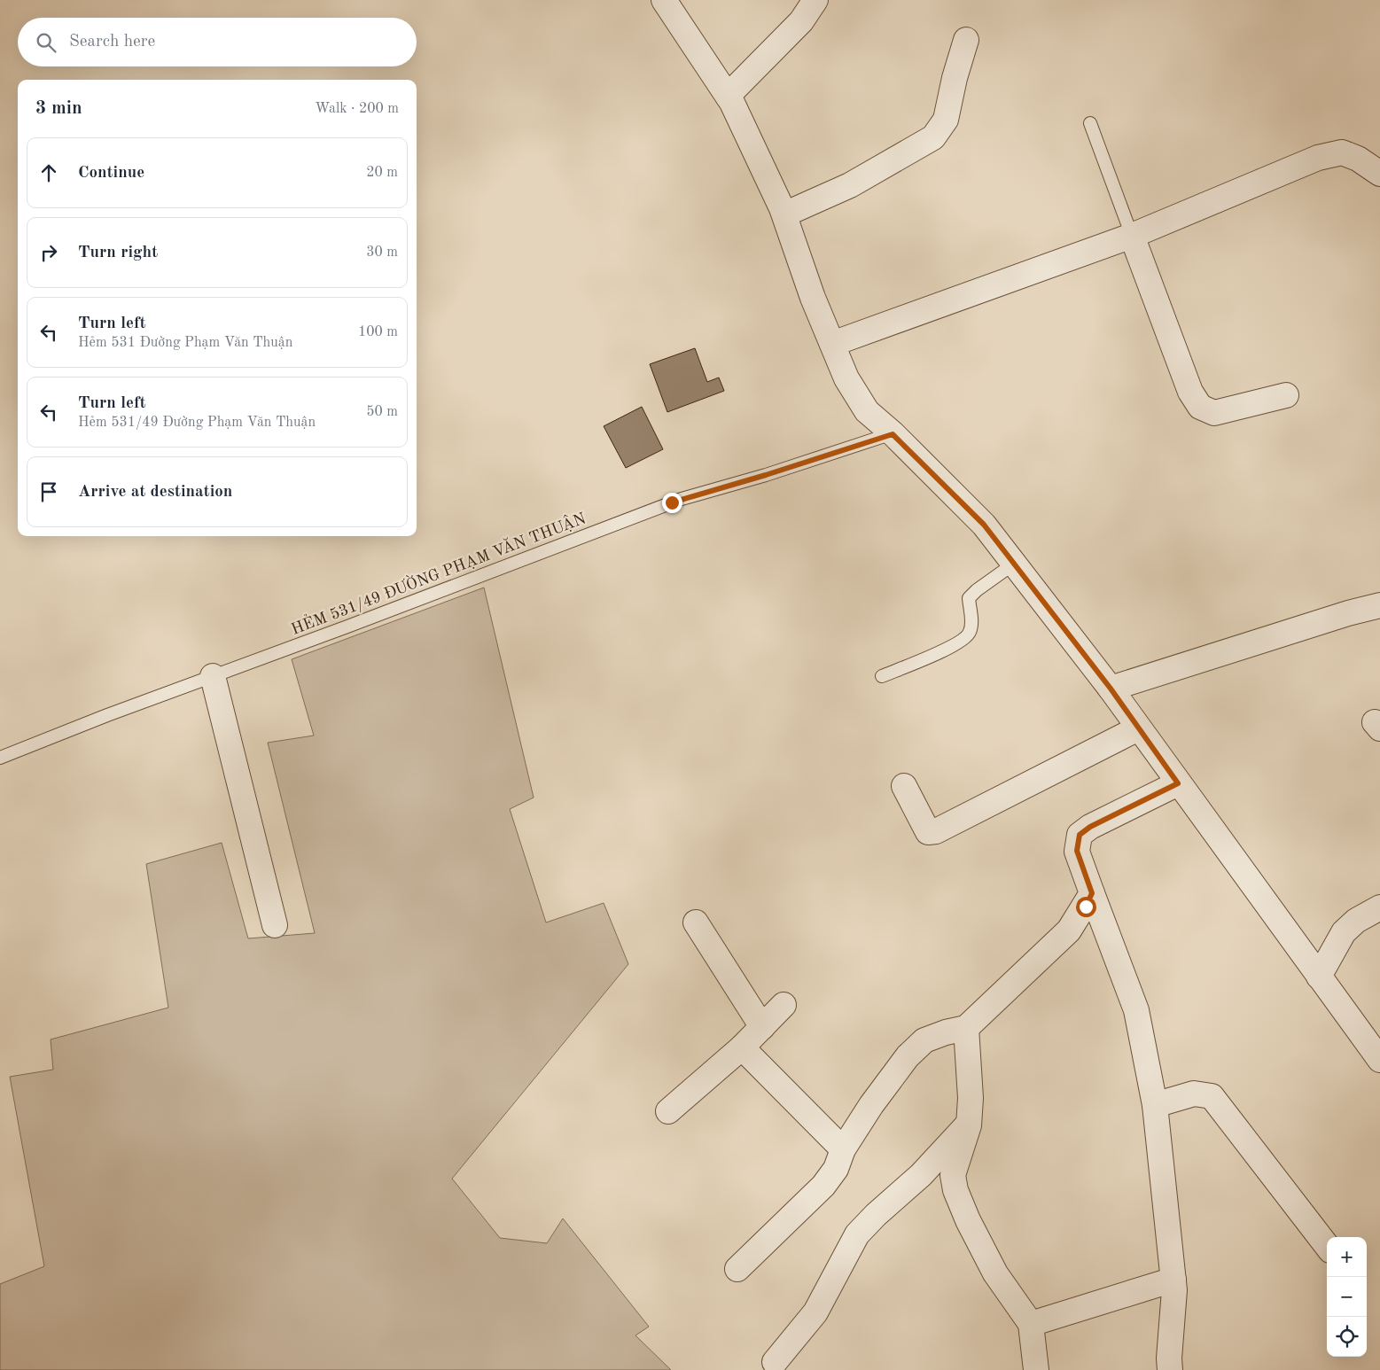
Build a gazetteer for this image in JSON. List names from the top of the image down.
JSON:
{
  "streets": {
    "lane": ["HẺM 531/49 ĐƯỜNG PHẠM VĂN THUẬN"]
  },
  "page": {
    "search": "Search here",
    "heading": ["3 min", "Walk · 200 m"],
    "list": [
      ["Continue", "20 m"],
      ["Turn right", "30 m"],
      ["Turn left", "Hẻm 531 Đường Phạm Văn Thuận", "100 m"],
      ["Turn left", "Hẻm 531/49 Đường Phạm Văn Thuận", "50 m"],
      "Arrive at destination"
    ],
    "map_buttons": ["+", "−"]
  }
}
